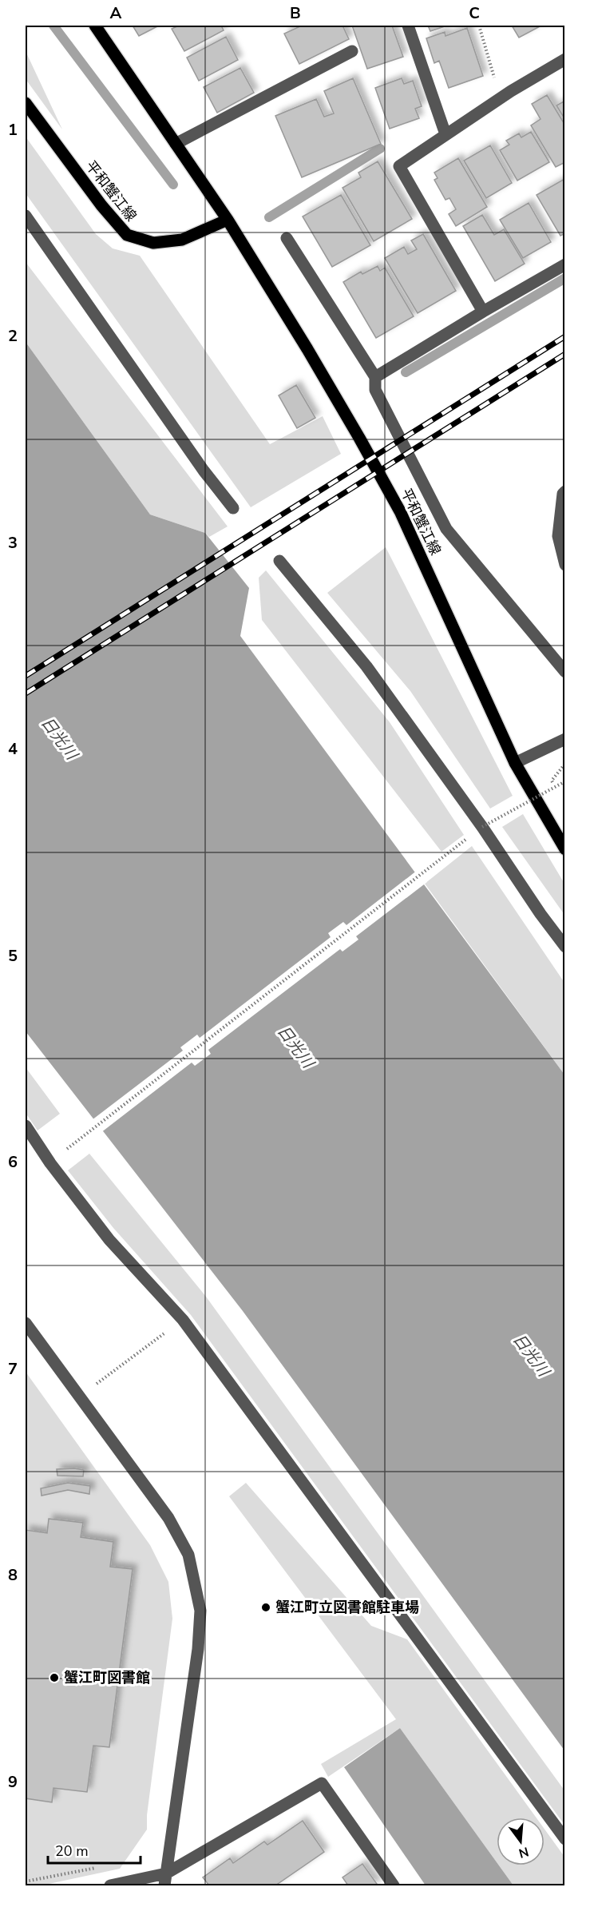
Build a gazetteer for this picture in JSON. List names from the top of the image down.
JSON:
{
  "streets": {
    "main road": ["平和蟹江線"]
  },
  "water": ["日光川"],
  "places": ["蟹江町立図書館駐車場", "蟹江町図書館"],
  "scale_bar": "20 m",
  "north": "bottom",
  "grid": {
    "columns": ["A", "B", "C"],
    "rows": [
      "1",
      "2",
      "3",
      "4",
      "5",
      "6",
      "7",
      "8",
      "9"
    ]
  }
}
